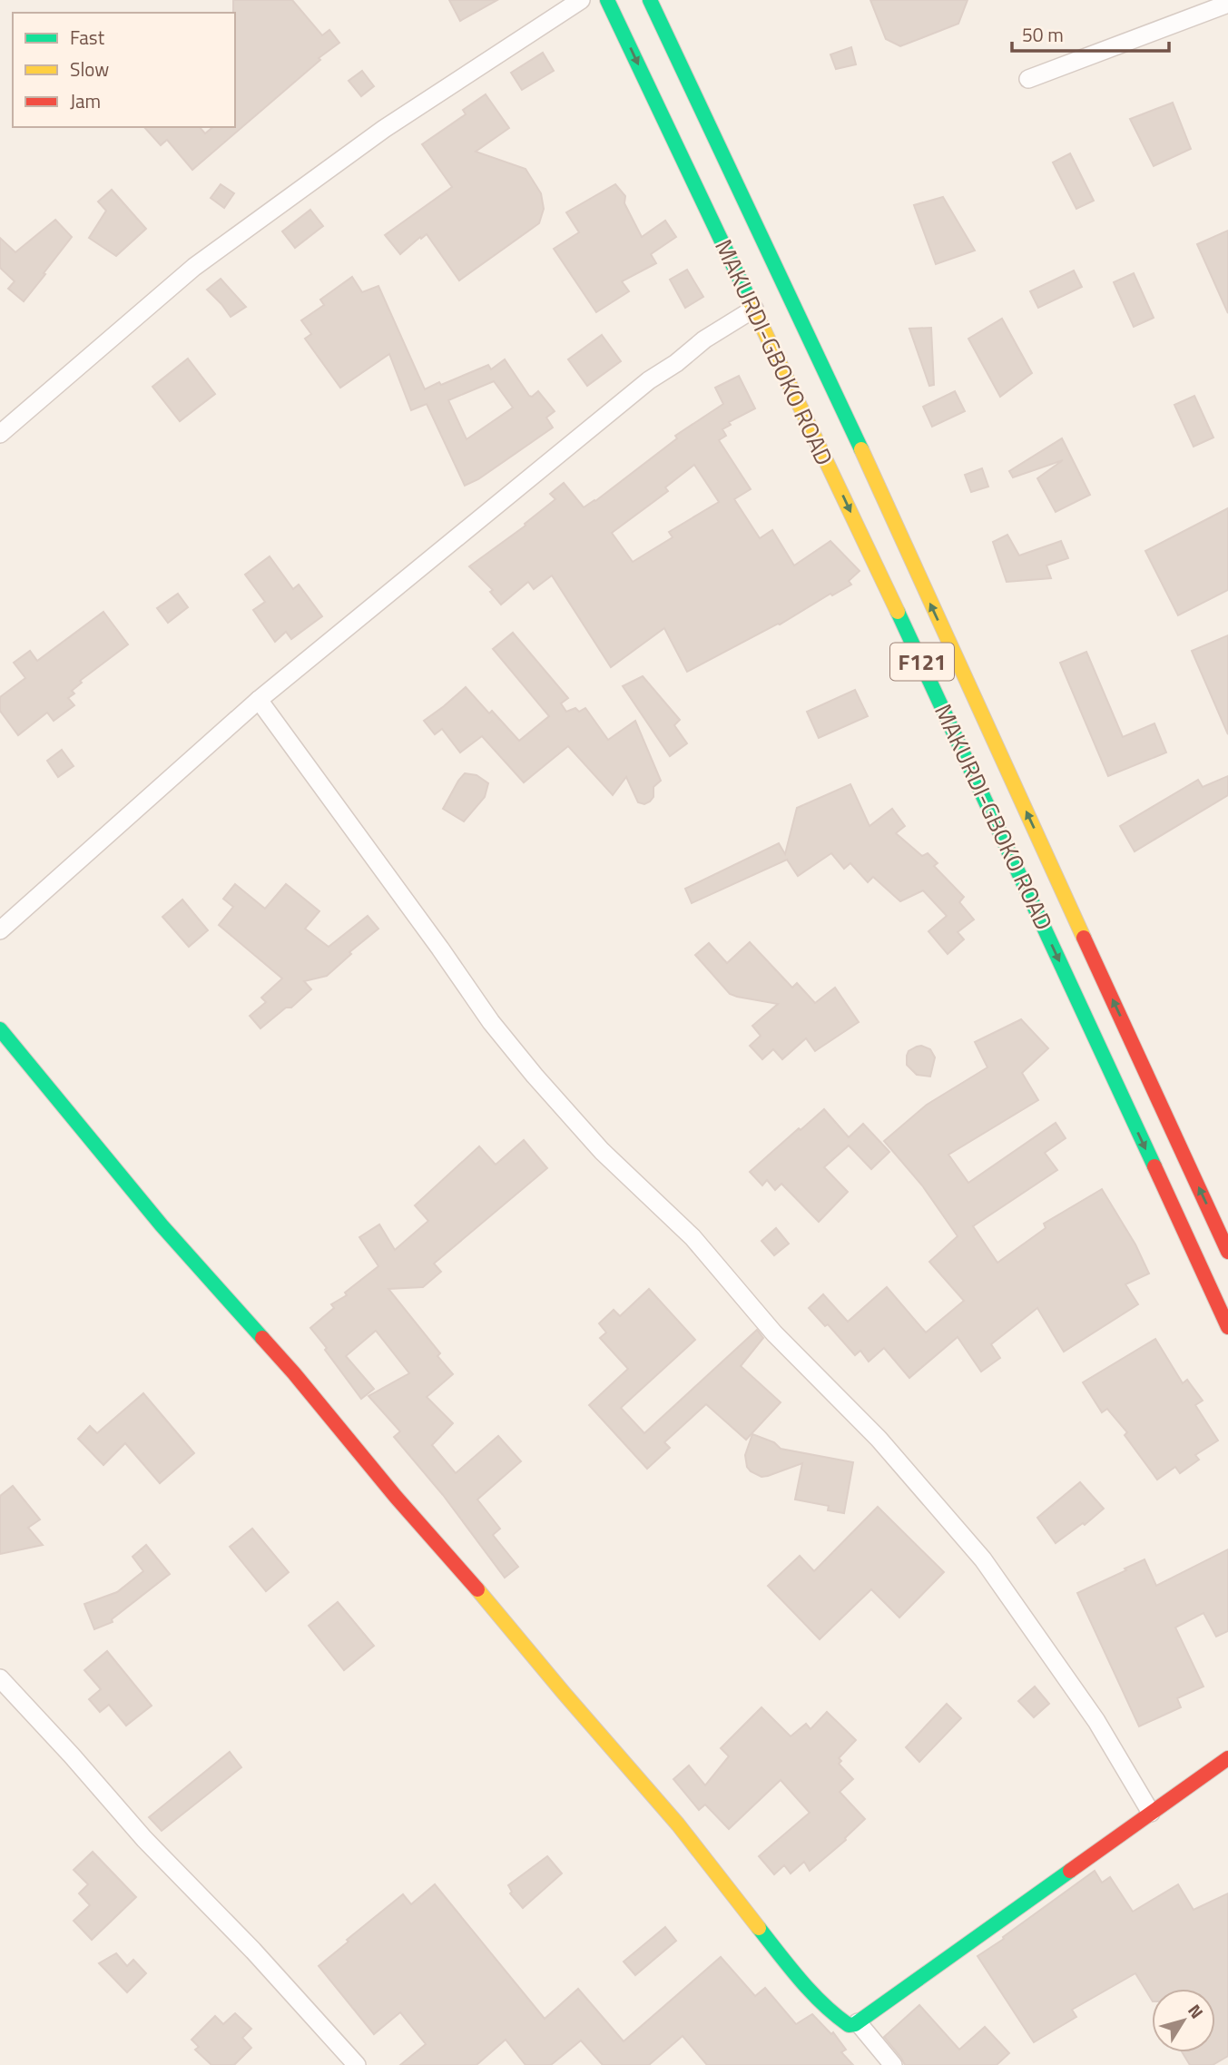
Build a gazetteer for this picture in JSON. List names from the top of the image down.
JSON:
{
  "streets": {
    "main road": ["MAKURDI-GBOKO ROAD", "F121"]
  },
  "legend": ["Fast", "Slow", "Jam"],
  "scale_bar": "50 m",
  "north": "top right"
}
